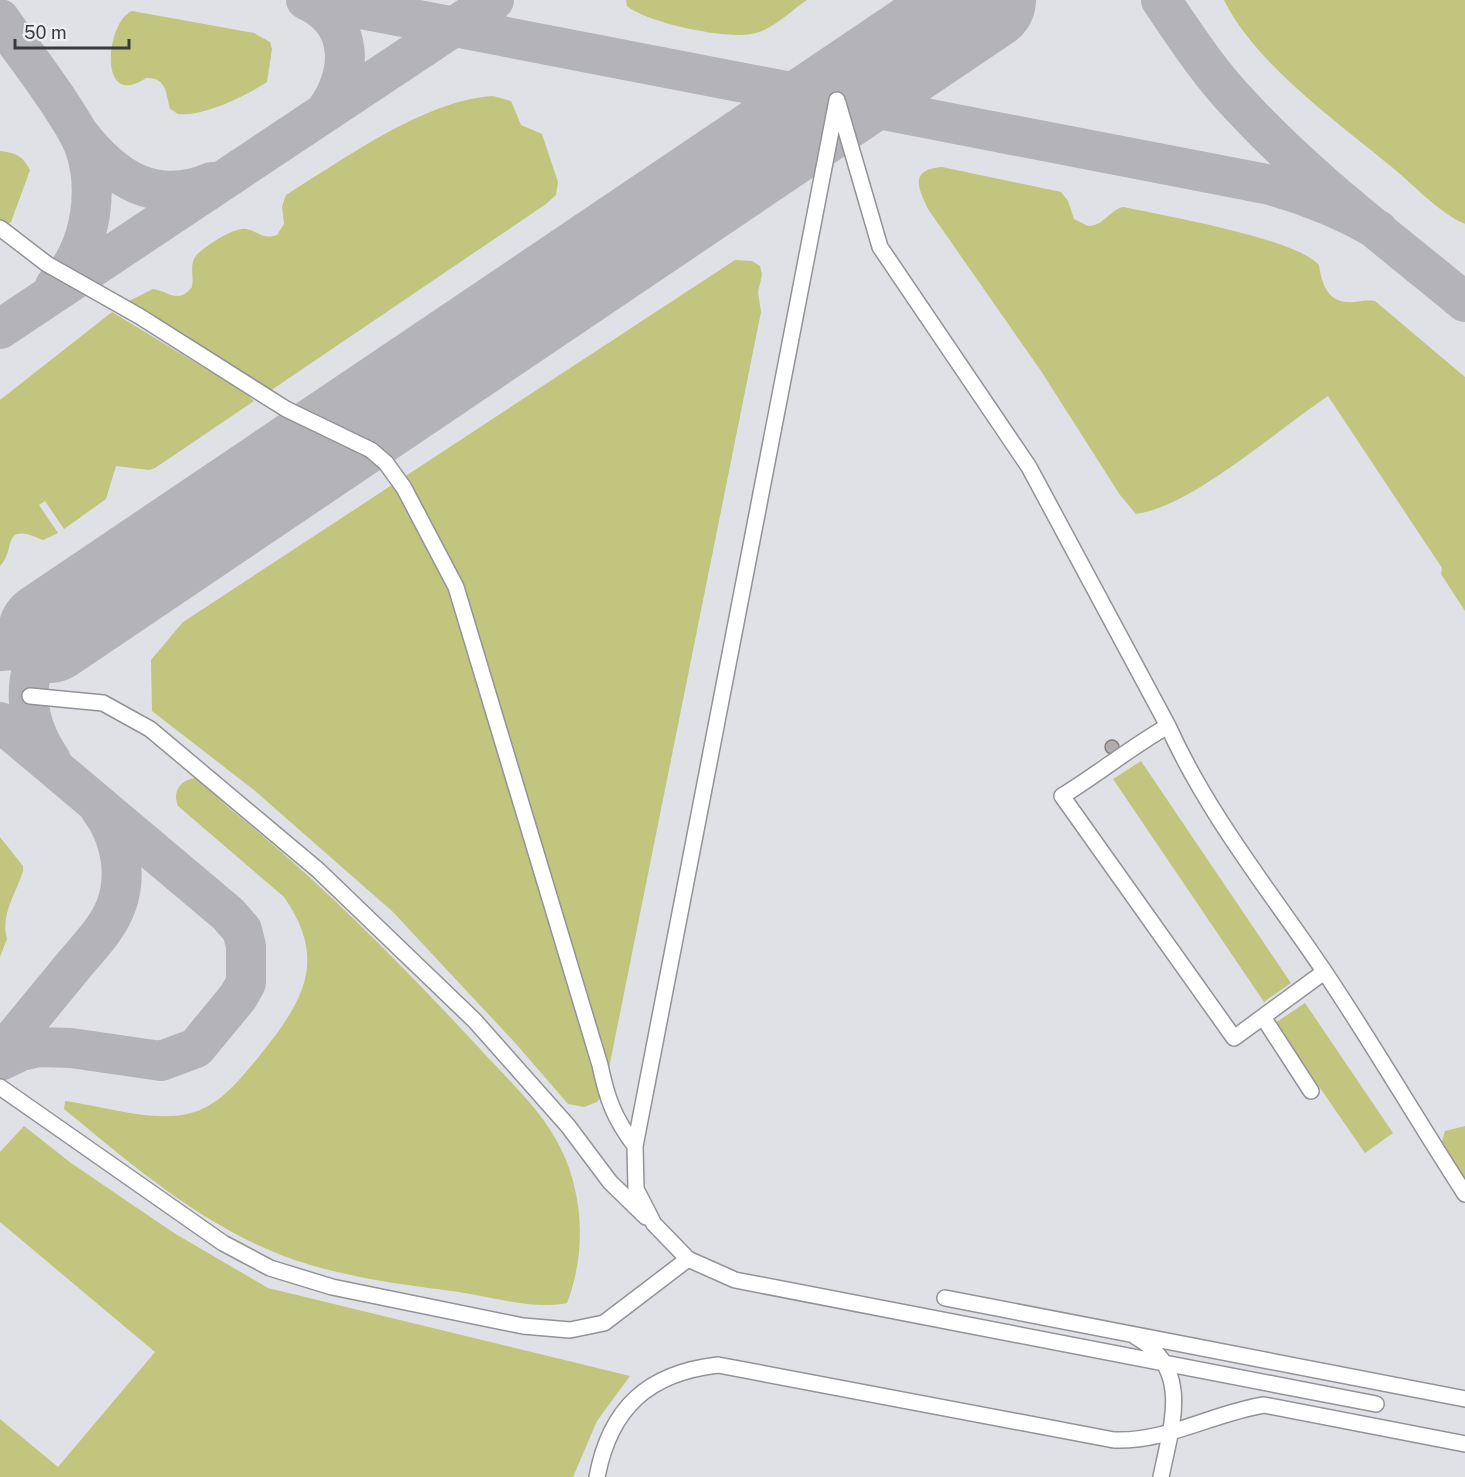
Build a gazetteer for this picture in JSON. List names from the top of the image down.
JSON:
{
  "scale_bar": "50 m"
}
